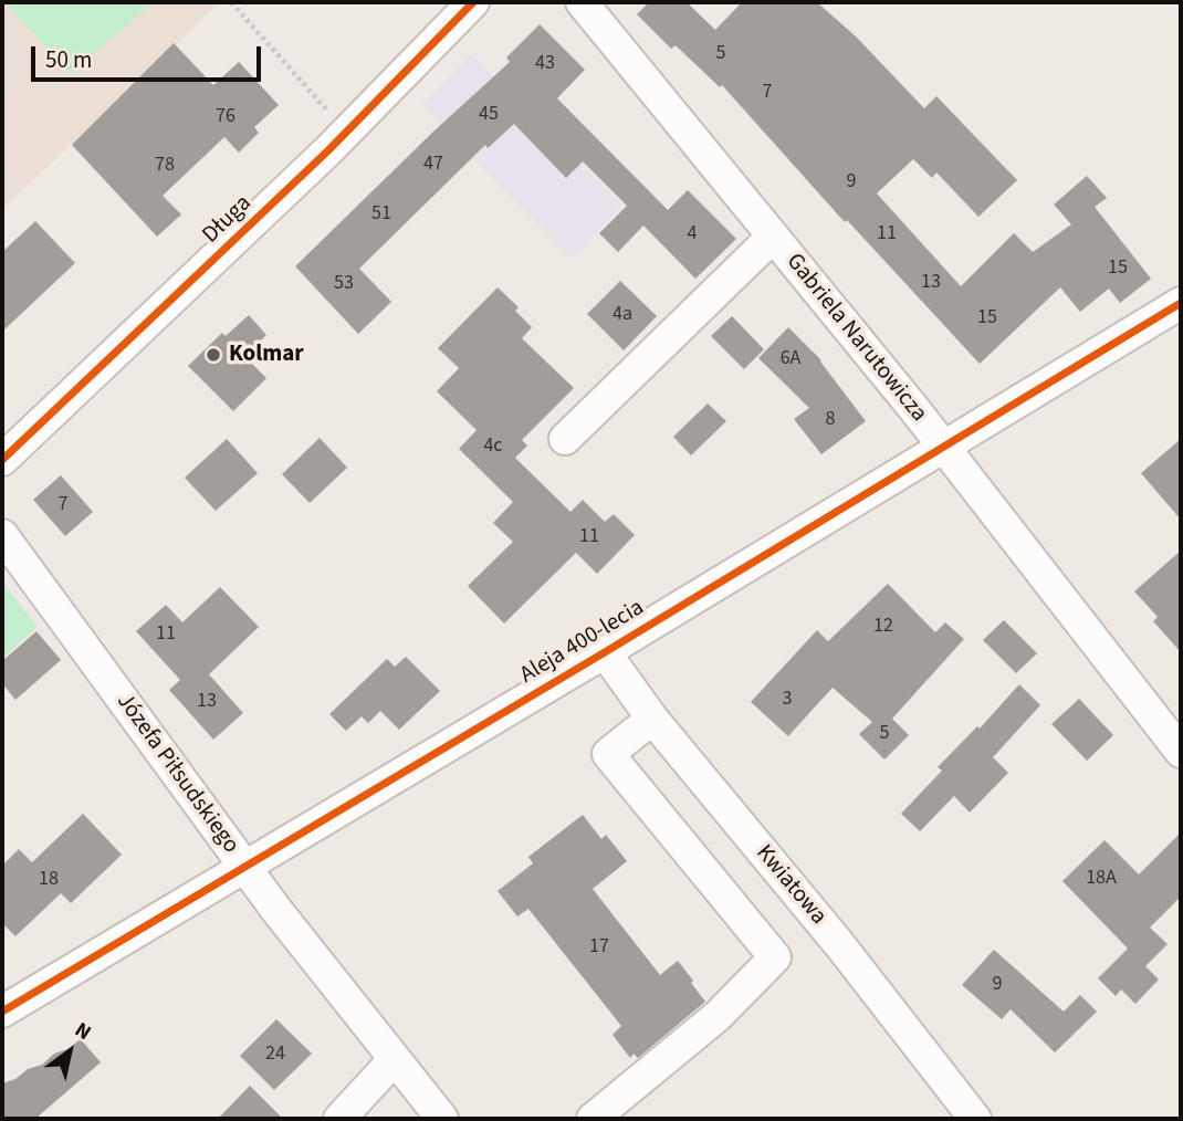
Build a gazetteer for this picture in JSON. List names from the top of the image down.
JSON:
{
  "streets": {
    "street": [
      "Długa",
      "Gabriela Narutowicza",
      "Aleja 400-lecia",
      "Józefa Piłsudskiego",
      "Kwiatowa"
    ]
  },
  "crossings": [
    ["Gabriela Narutowicza", "Aleja 400-lecia"],
    ["Aleja 400-lecia", "Józefa Piłsudskiego"],
    ["Aleja 400-lecia", "Kwiatowa"]
  ],
  "places": ["Kolmar"],
  "house_numbers": [
    "5",
    "43",
    "7",
    "45",
    "76",
    "47",
    "78",
    "9",
    "51",
    "4",
    "11",
    "15",
    "13",
    "53",
    "4a",
    "15",
    "6A",
    "8",
    "4c",
    "7",
    "11",
    "12",
    "11",
    "3",
    "13",
    "5",
    "18A",
    "18",
    "17",
    "9",
    "24"
  ],
  "scale_bar": "50 m",
  "north": "top right"
}
